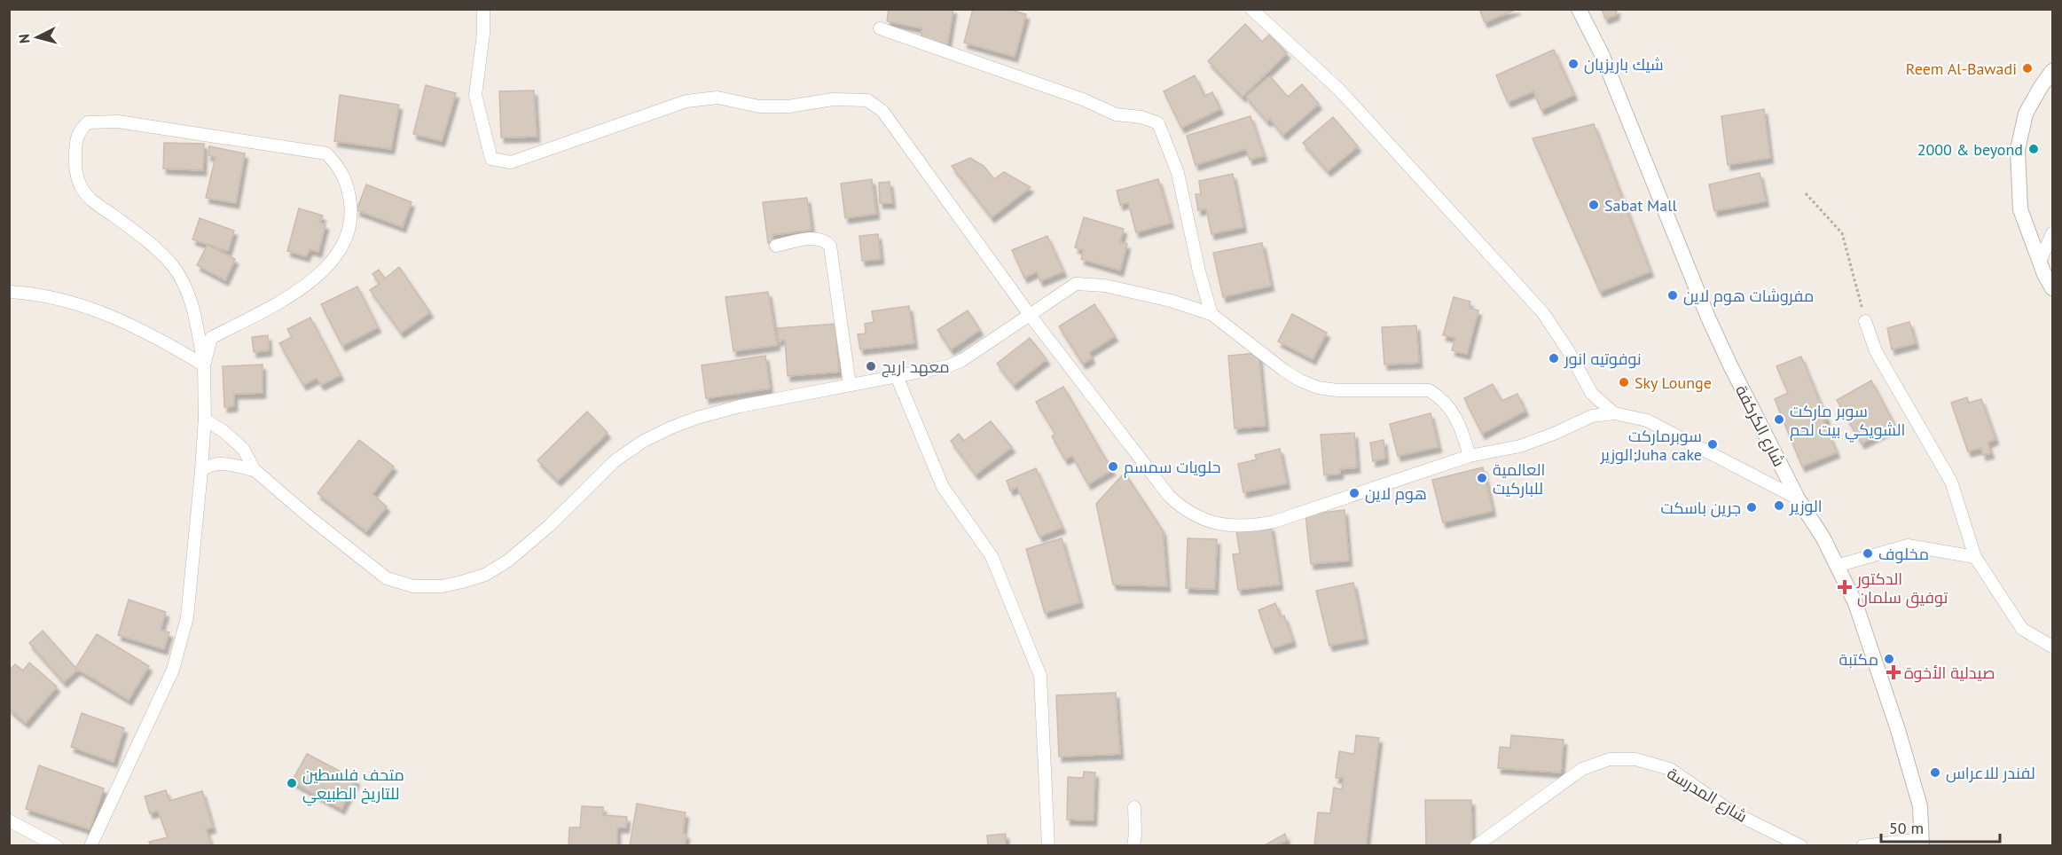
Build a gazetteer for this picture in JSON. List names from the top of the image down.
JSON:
{
  "streets": {
    "street": ["شارع الكركفة", "شارع المدرسة"]
  },
  "places": {
    "other": [
      "شيك باريزيان",
      "Reem Al-Bawadi",
      "2000 & beyond",
      "Sabat Mall",
      "مفروشات هوم لاين",
      "نوفوتيه انور",
      "معهد اريج",
      "Sky Lounge",
      "سوبر ماركت الشويكي بيت لحم",
      "سوبرماركت الوزير;Juha cake",
      "حلويات سمسم",
      "العالمية للباركيت",
      "هوم لاين",
      "الوزير",
      "جرين باسكت",
      "مخلوف",
      "مكتبة",
      "لفندر للاعراس",
      "متحف فلسطين للتاريخ الطبيعي"
    ],
    "health": ["الدكتور توفيق سلمان", "صيدلية الأخوة"]
  },
  "scale_bar": "50 m",
  "north": "left"
}
